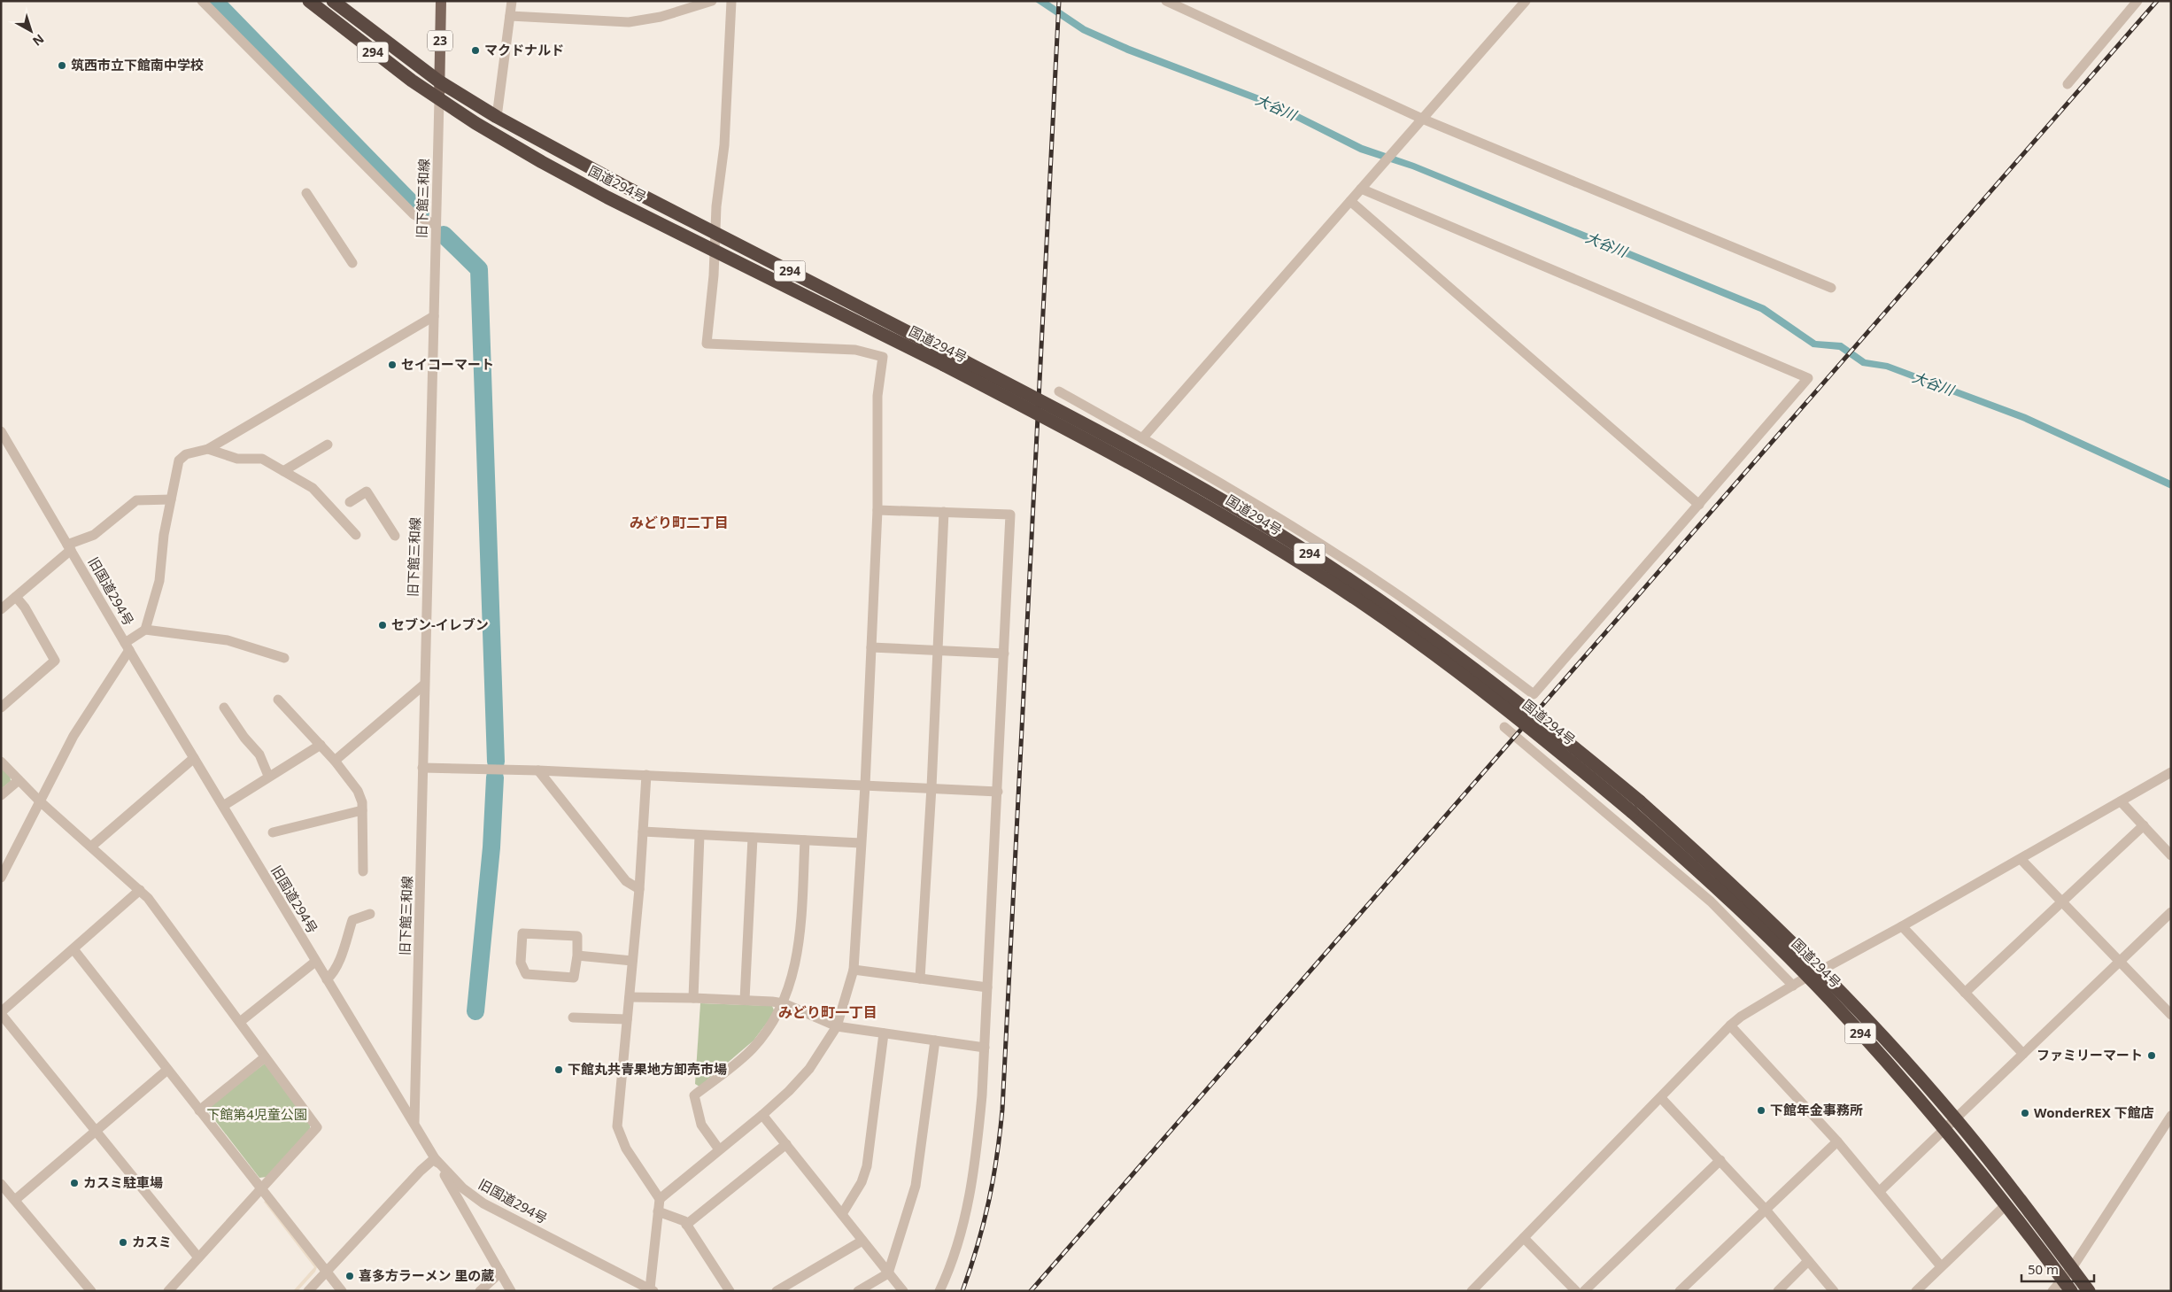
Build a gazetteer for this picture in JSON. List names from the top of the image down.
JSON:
{
  "streets": {
    "highway": ["294", "国道294号"],
    "main road": ["23"],
    "street": ["旧下館三和線", "旧国道294号"]
  },
  "crossings": [
    ["23", "国道294号"],
    ["23", "旧下館三和線"],
    ["国道294号", "旧下館三和線"],
    ["旧下館三和線", "旧国道294号"]
  ],
  "districts": ["みどり町二丁目", "みどり町一丁目"],
  "water": ["大谷川"],
  "parks": ["下館第4児童公園"],
  "places": [
    "マクドナルド",
    "筑西市立下館南中学校",
    "セイコーマート",
    "セブン-イレブン",
    "ファミリーマート",
    "下館丸共青果地方卸売市場",
    "下館年金事務所",
    "WonderREX 下館店",
    "カスミ駐車場",
    "カスミ",
    "喜多方ラーメン 里の蔵"
  ],
  "scale_bar": "50 m",
  "north": "bottom right"
}
